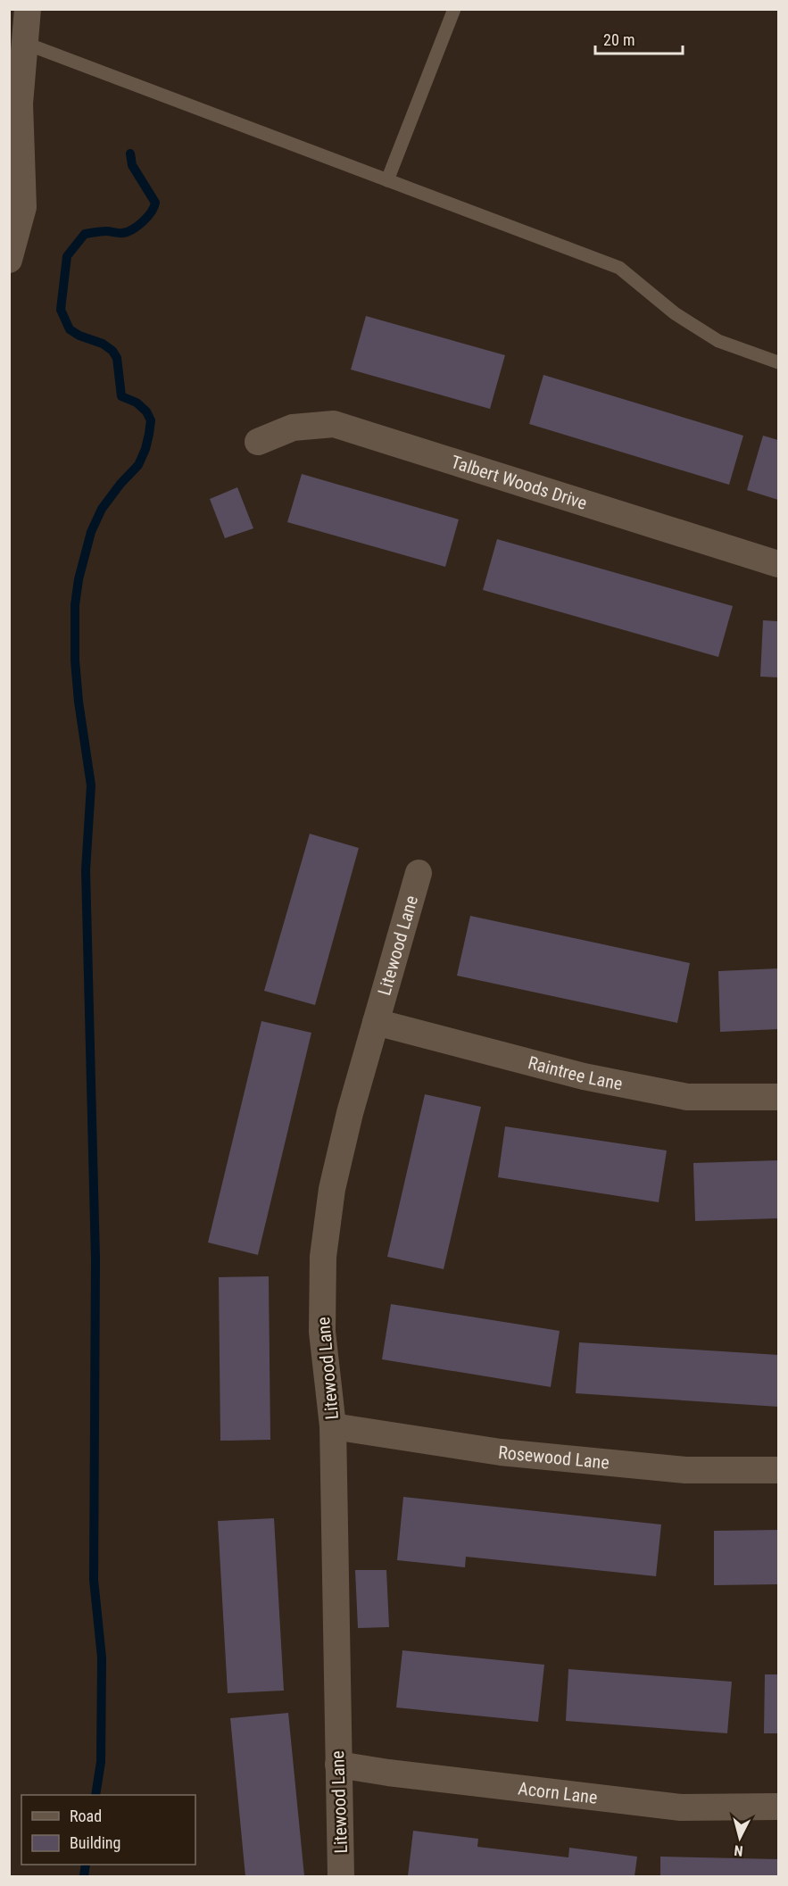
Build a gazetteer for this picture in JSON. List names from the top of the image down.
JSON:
{
  "streets": {
    "street": [
      "Talbert Woods Drive",
      "Litewood Lane",
      "Raintree Lane",
      "Rosewood Lane",
      "Acorn Lane"
    ]
  },
  "crossings": [
    ["Litewood Lane", "Raintree Lane"],
    ["Litewood Lane", "Rosewood Lane"],
    ["Litewood Lane", "Acorn Lane"]
  ],
  "legend": ["Road", "Building"],
  "scale_bar": "20 m",
  "north": "bottom"
}
